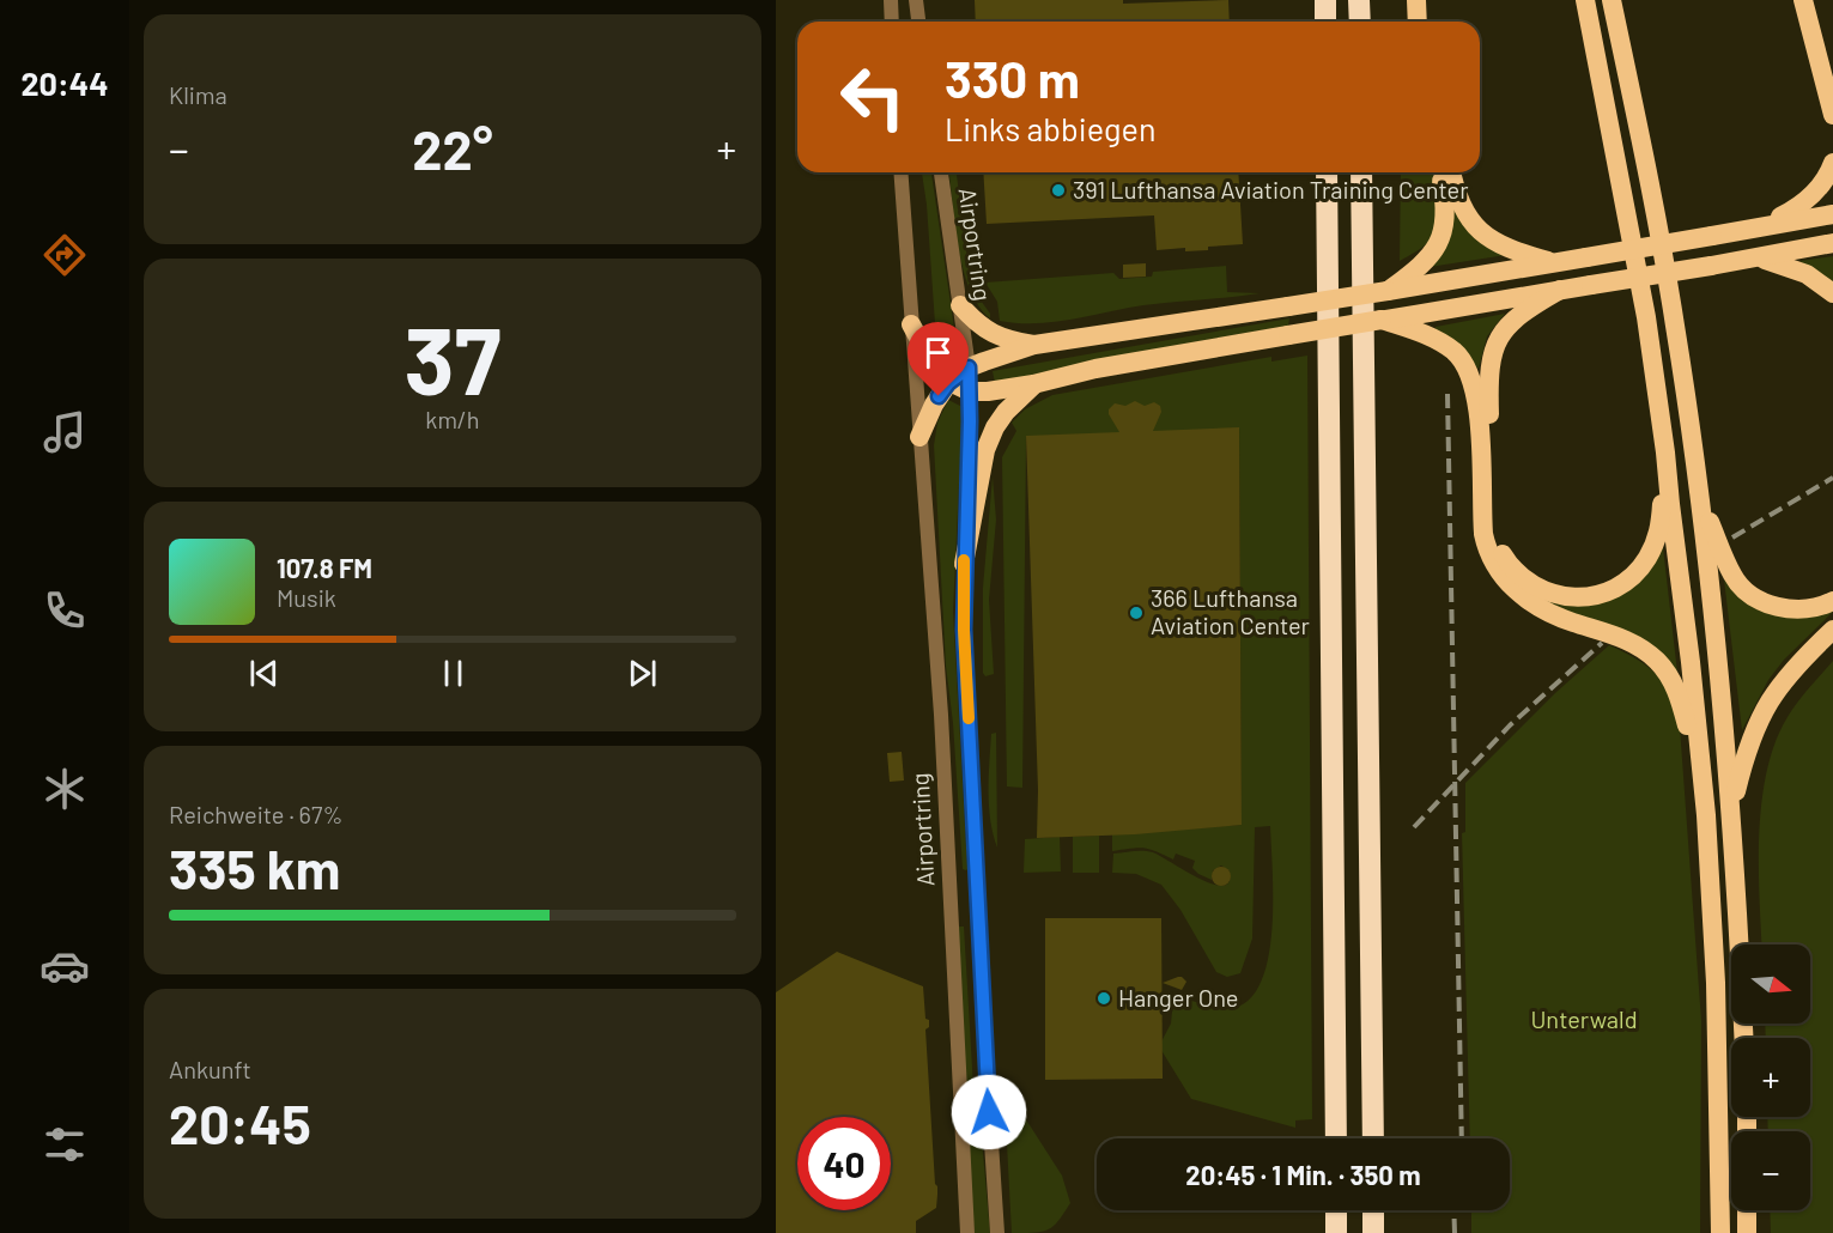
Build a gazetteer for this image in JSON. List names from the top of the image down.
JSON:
{
  "streets": {
    "street": ["Airportring"]
  },
  "parks": ["Unterwald"],
  "places": ["391 Lufthansa Aviation Training Center", "366 Lufthansa Aviation Center", "Hanger One"],
  "north": "right",
  "page": {
    "tabs": "20:44",
    "tile": [
      "Klima",
      ["37", "km/h"],
      ["Reichweite · 67%", "335 km"],
      ["Ankunft", "20:45"]
    ],
    "turn": ["330 m", "Links abbiegen"],
    "heat": ["−", "22°", "+"],
    "song": ["107.8 FM", "Musik"],
    "map_buttons": ["+", "−"],
    "limit": "40",
    "trip": "20:45 · 1 Min. · 350 m"
  }
}
